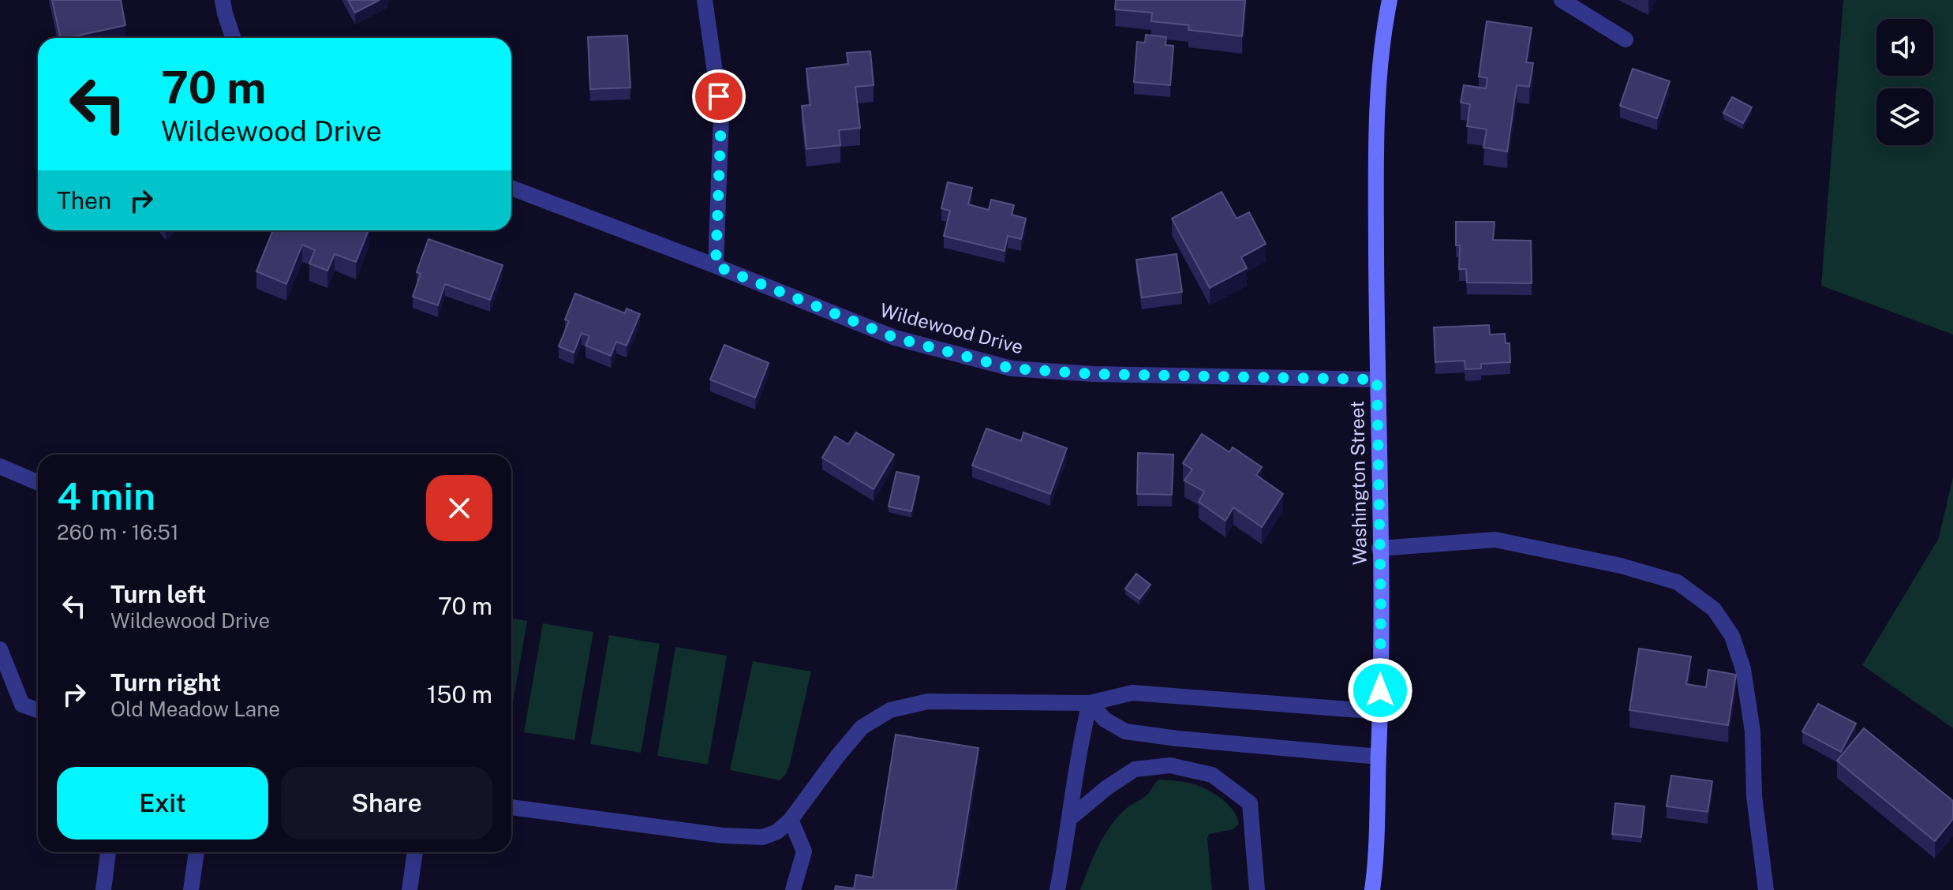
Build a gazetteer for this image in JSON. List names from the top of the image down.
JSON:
{
  "streets": {
    "main road": ["Washington Street"],
    "street": ["Wildewood Drive"]
  },
  "crossings": [
    ["Wildewood Drive", "Washington Street"]
  ],
  "page": {
    "turn": ["70 m", "Wildewood Drive"],
    "then": "Then",
    "heading": ["4 min", "260 m · 16:51"],
    "list": [
      {
        "name": "Turn left",
        "note": "Wildewood Drive",
        "value": "70 m"
      },
      {
        "name": "Turn right",
        "note": "Old Meadow Lane",
        "value": "150 m"
      }
    ],
    "buttons": ["Exit", "Share"]
  }
}
